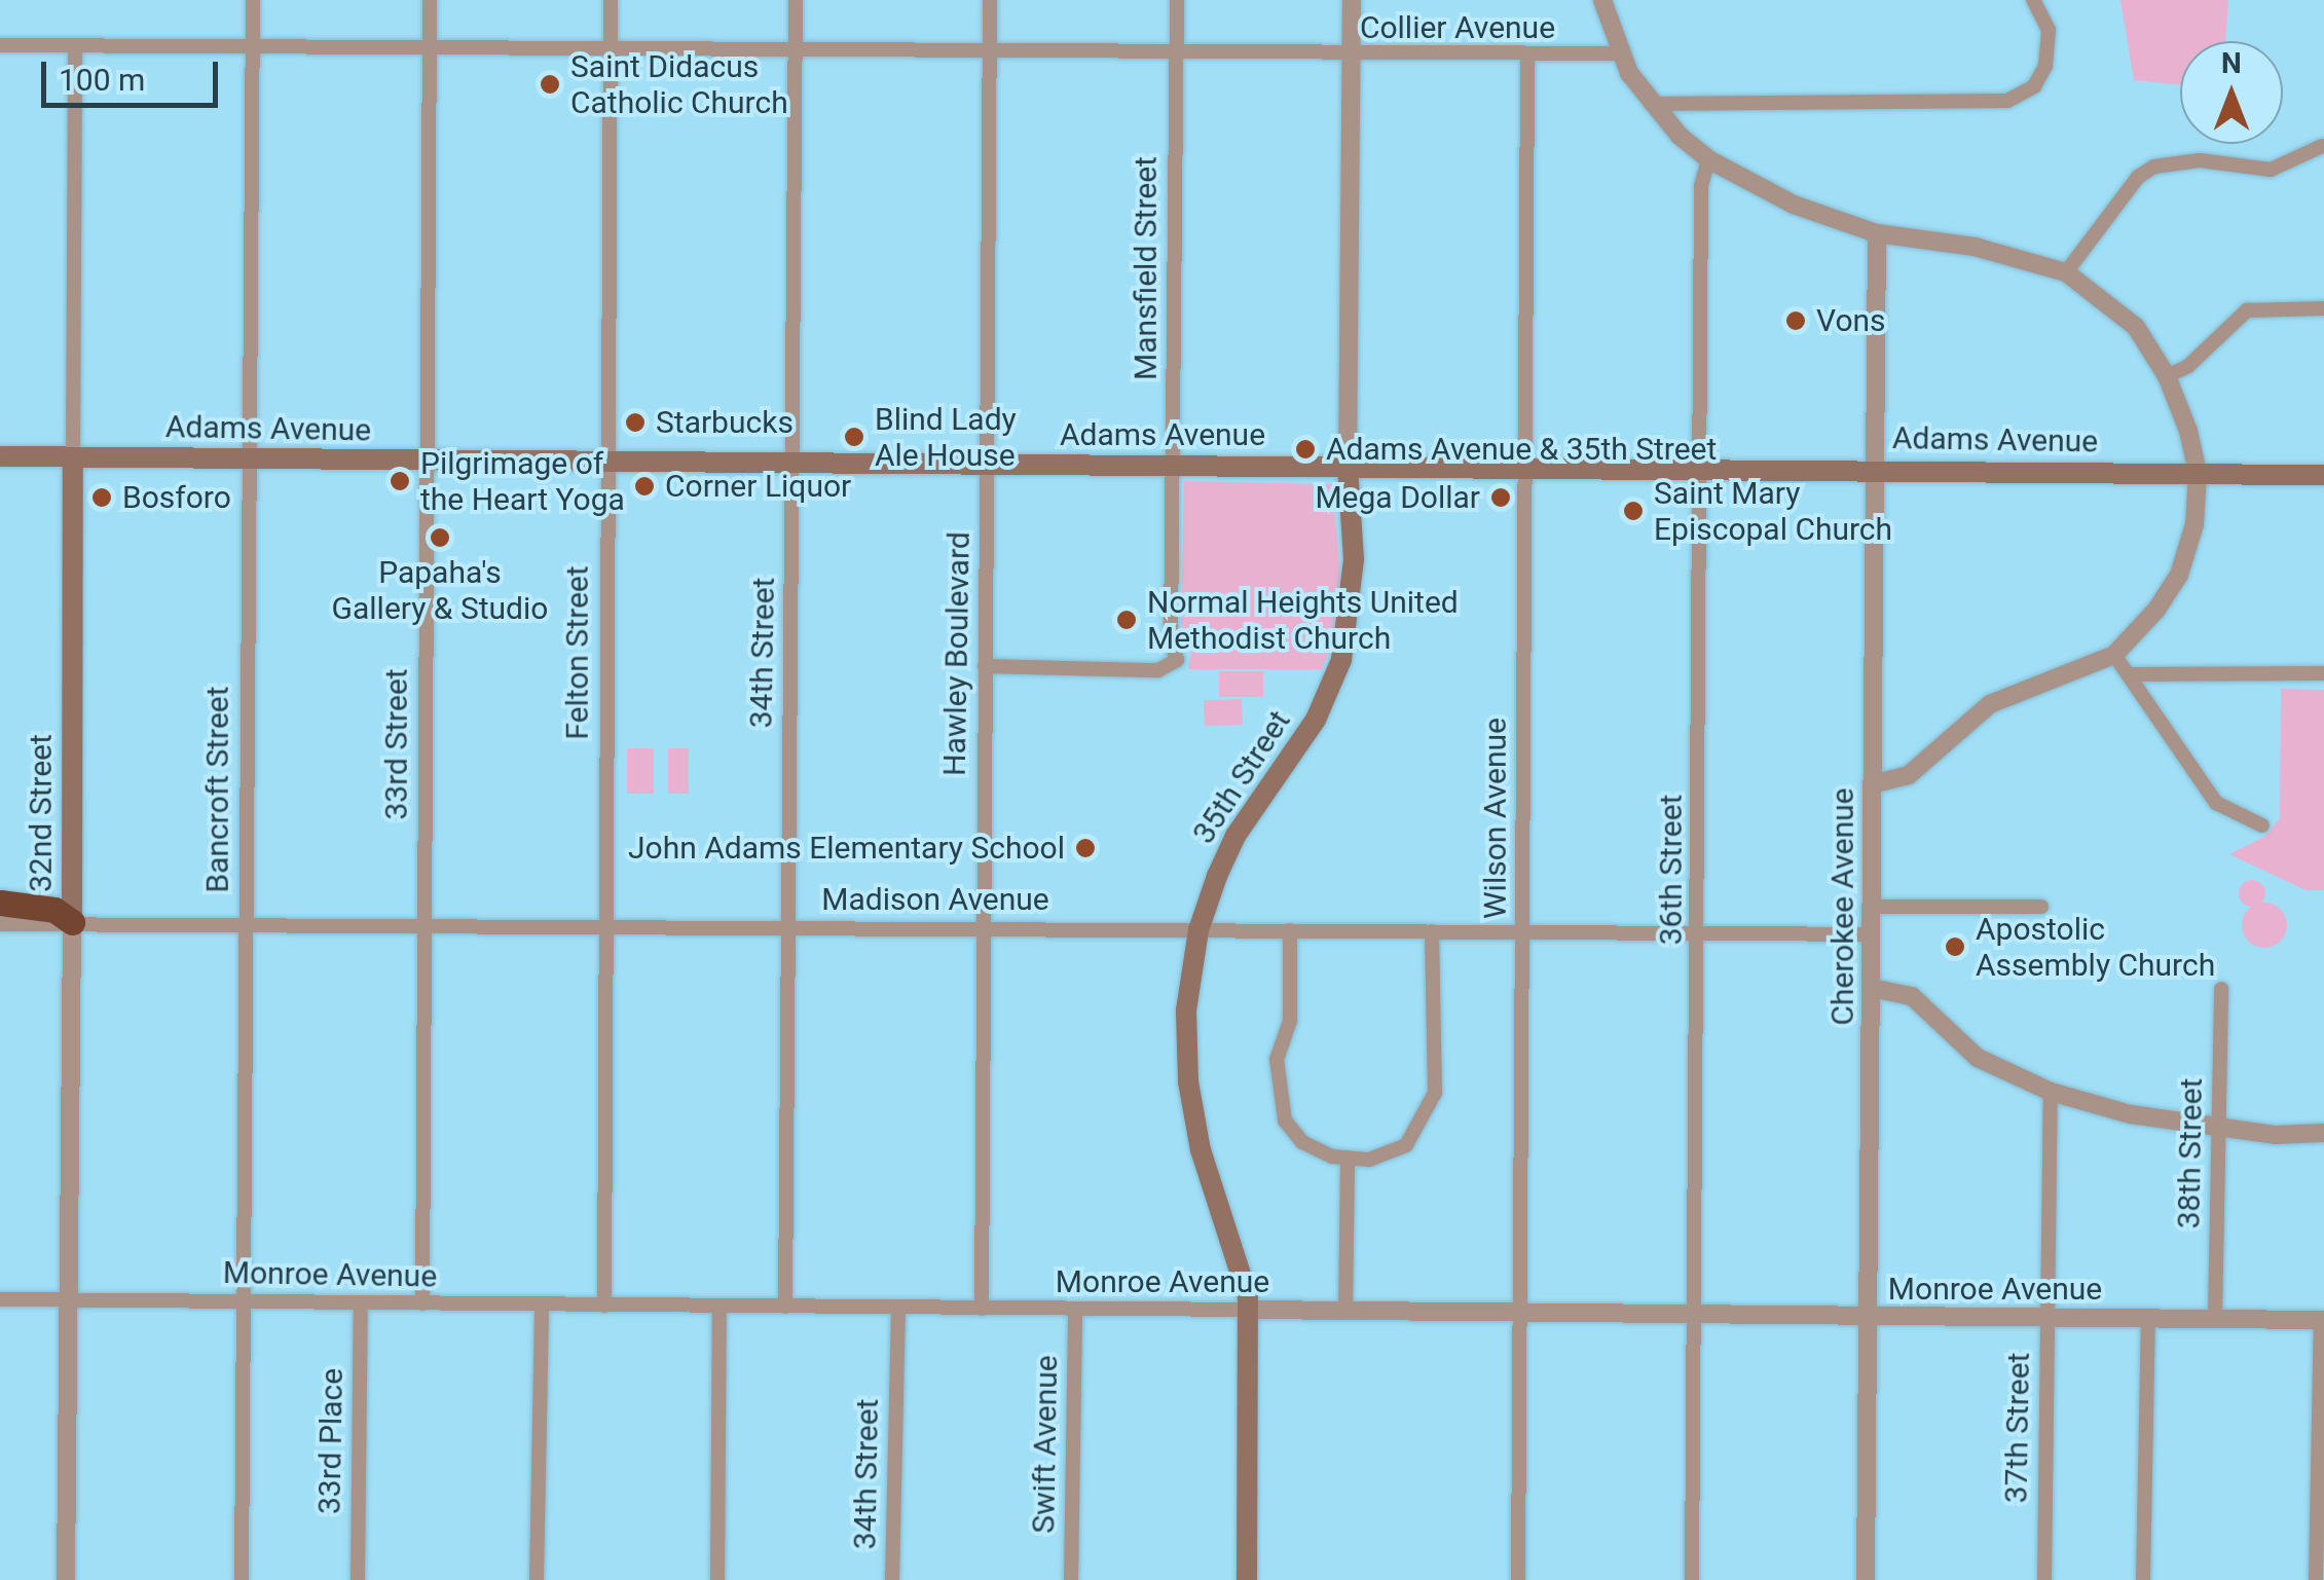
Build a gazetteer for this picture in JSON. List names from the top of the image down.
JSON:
{
  "streets": {
    "main road": ["Adams Avenue", "35th Street", "32nd Street"],
    "street": [
      "Collier Avenue",
      "Mansfield Street",
      "Felton Street",
      "34th Street",
      "Hawley Boulevard",
      "33rd Street",
      "Bancroft Street",
      "Wilson Avenue",
      "36th Street",
      "Madison Avenue",
      "Cherokee Avenue",
      "38th Street",
      "Monroe Avenue",
      "37th Street",
      "33rd Place",
      "Swift Avenue"
    ]
  },
  "crossings": [
    ["Collier Avenue", "Mansfield Street"],
    ["Collier Avenue", "Felton Street"],
    ["Collier Avenue", "34th Street"],
    ["Collier Avenue", "Hawley Boulevard"],
    ["Collier Avenue", "33rd Street"],
    ["Collier Avenue", "35th Street"],
    ["Collier Avenue", "Bancroft Street"],
    ["Collier Avenue", "32nd Street"],
    ["Collier Avenue", "Wilson Avenue"],
    ["Mansfield Street", "Adams Avenue"],
    ["Mansfield Street", "Hawley Boulevard"],
    ["Adams Avenue", "Felton Street"],
    ["Adams Avenue", "34th Street"],
    ["Adams Avenue", "Hawley Boulevard"],
    ["Adams Avenue", "33rd Street"],
    ["Adams Avenue", "35th Street"],
    ["Adams Avenue", "Bancroft Street"],
    ["Adams Avenue", "32nd Street"],
    ["Adams Avenue", "Wilson Avenue"],
    ["Adams Avenue", "36th Street"],
    ["Adams Avenue", "Cherokee Avenue"],
    ["Felton Street", "Madison Avenue"],
    ["Felton Street", "Monroe Avenue"],
    ["34th Street", "Madison Avenue"],
    ["34th Street", "Monroe Avenue"],
    ["Hawley Boulevard", "Madison Avenue"],
    ["Hawley Boulevard", "Monroe Avenue"],
    ["33rd Street", "Madison Avenue"],
    ["33rd Street", "Monroe Avenue"],
    ["35th Street", "Madison Avenue"],
    ["35th Street", "Monroe Avenue"],
    ["Bancroft Street", "Madison Avenue"],
    ["Bancroft Street", "Monroe Avenue"],
    ["32nd Street", "Madison Avenue"],
    ["32nd Street", "Monroe Avenue"],
    ["Wilson Avenue", "Madison Avenue"],
    ["Wilson Avenue", "Monroe Avenue"],
    ["36th Street", "Madison Avenue"],
    ["36th Street", "Monroe Avenue"],
    ["Madison Avenue", "Cherokee Avenue"],
    ["Cherokee Avenue", "Monroe Avenue"],
    ["38th Street", "Monroe Avenue"],
    ["Monroe Avenue", "37th Street"],
    ["Monroe Avenue", "33rd Place"],
    ["Monroe Avenue", "Swift Avenue"]
  ],
  "places": [
    "Saint Didacus Catholic Church",
    "Vons",
    "Starbucks",
    "Blind Lady Ale House",
    "Adams Avenue & 35th Street",
    "Pilgrimage of the Heart Yoga",
    "Corner Liquor",
    "Bosforo",
    "Mega Dollar",
    "Saint Mary Episcopal Church",
    "Papaha's Gallery & Studio",
    "Normal Heights United Methodist Church",
    "John Adams Elementary School",
    "Apostolic Assembly Church"
  ],
  "scale_bar": "100 m",
  "north": "top"
}
